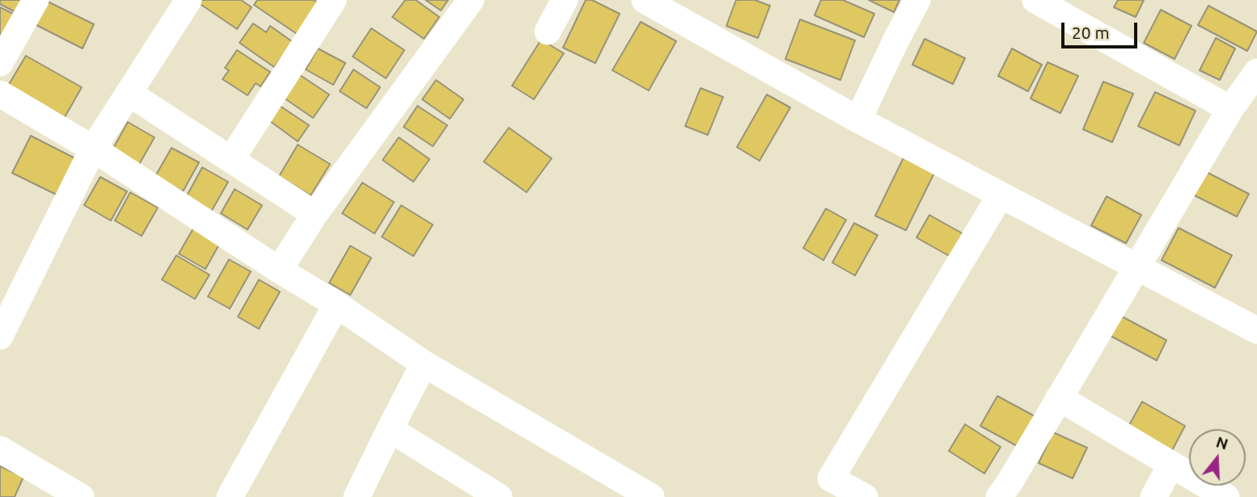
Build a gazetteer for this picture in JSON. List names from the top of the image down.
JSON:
{
  "scale_bar": "20 m",
  "north": "top"
}
